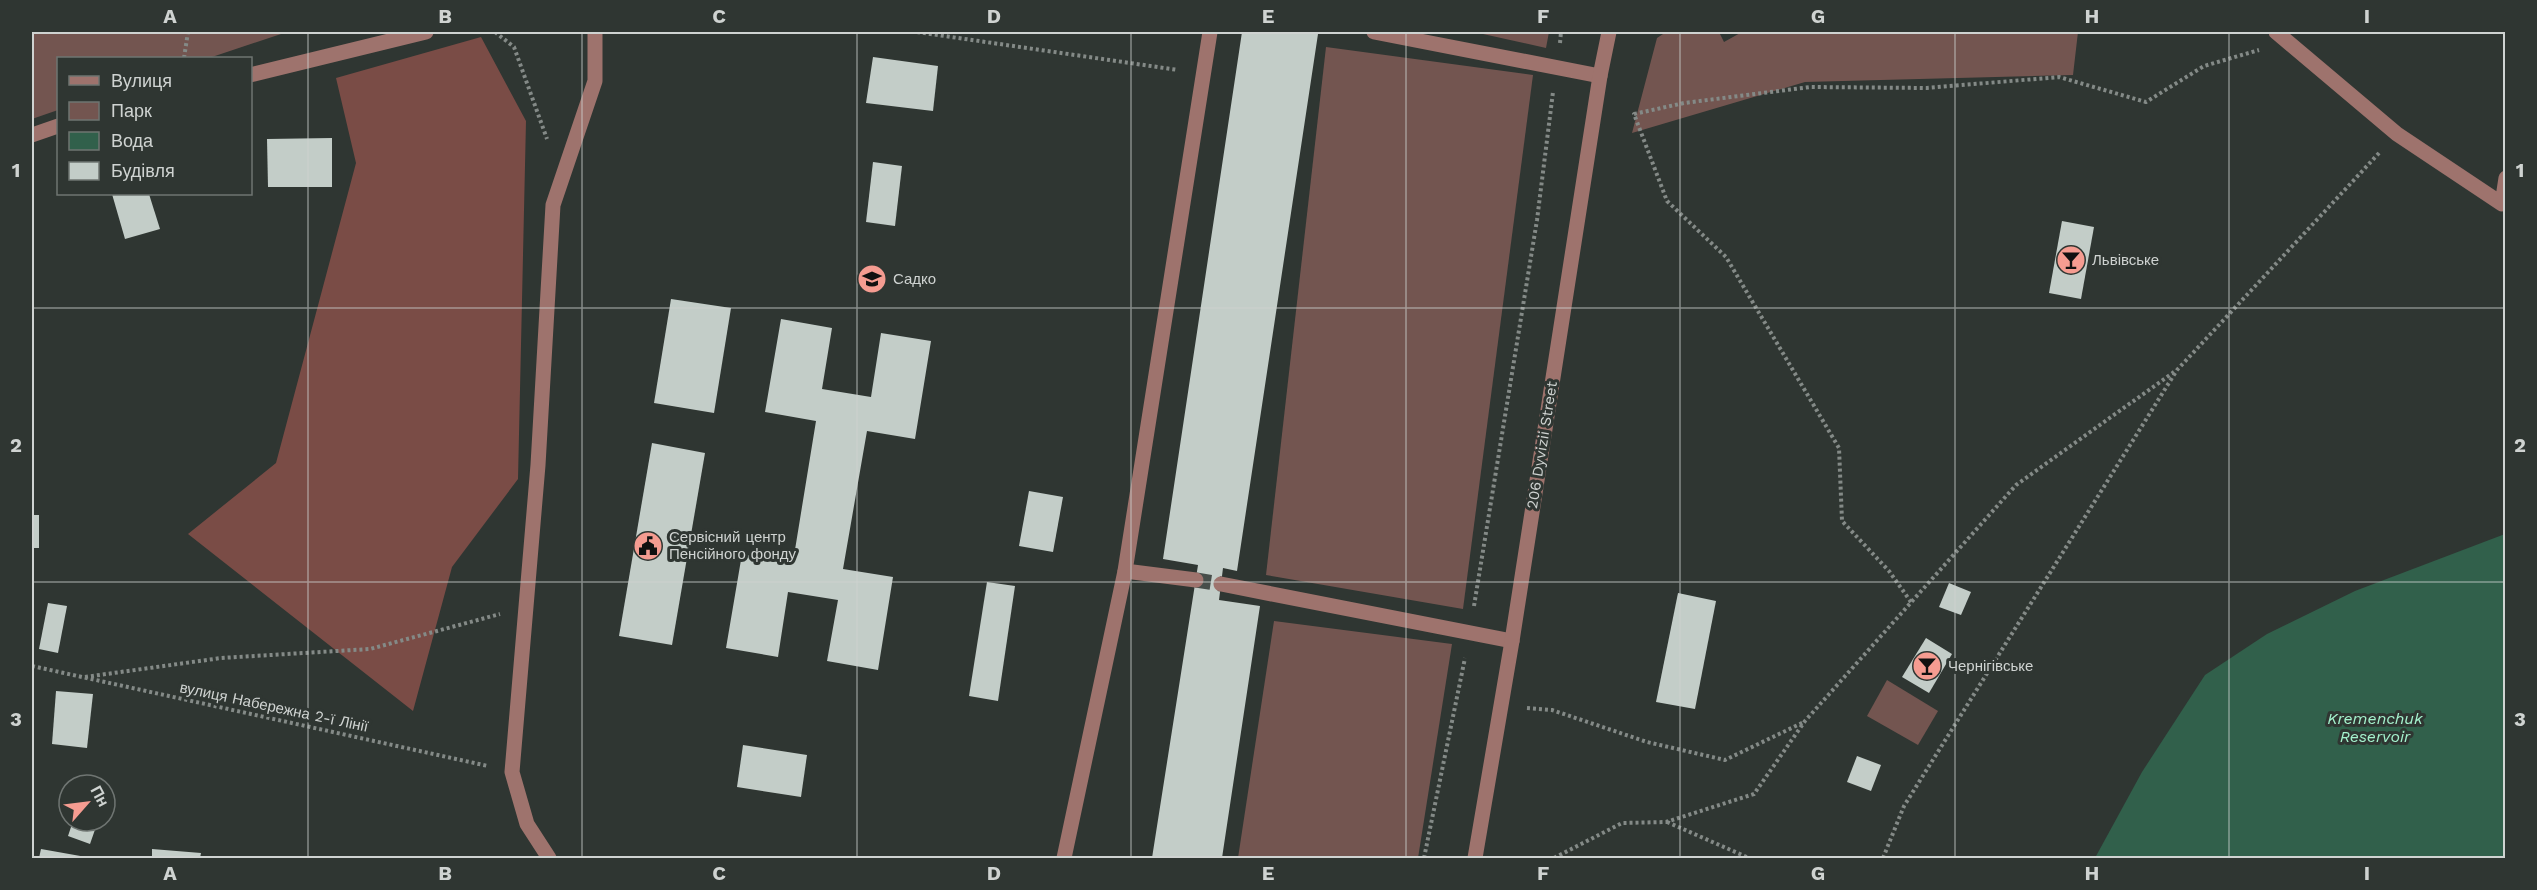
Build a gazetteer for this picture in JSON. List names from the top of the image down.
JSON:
{
  "streets": {
    "street": ["206 Dyvizii Street"],
    "path": ["вулиця Набережна 2-ї Лінії"]
  },
  "water": ["Kremenchuk Reservoir"],
  "places": {
    "bar": ["Львівське", "Чернігівське"],
    "school or university": ["Садко"],
    "public building": ["Сервісний центр Пенсійного фонду"]
  },
  "legend": [
    "Вулиця",
    "Парк",
    "Вода",
    "Будівля"
  ],
  "north": "top right",
  "grid": {
    "columns": [
      "A",
      "B",
      "C",
      "D",
      "E",
      "F",
      "G",
      "H",
      "I"
    ],
    "rows": ["1", "2", "3"]
  }
}
